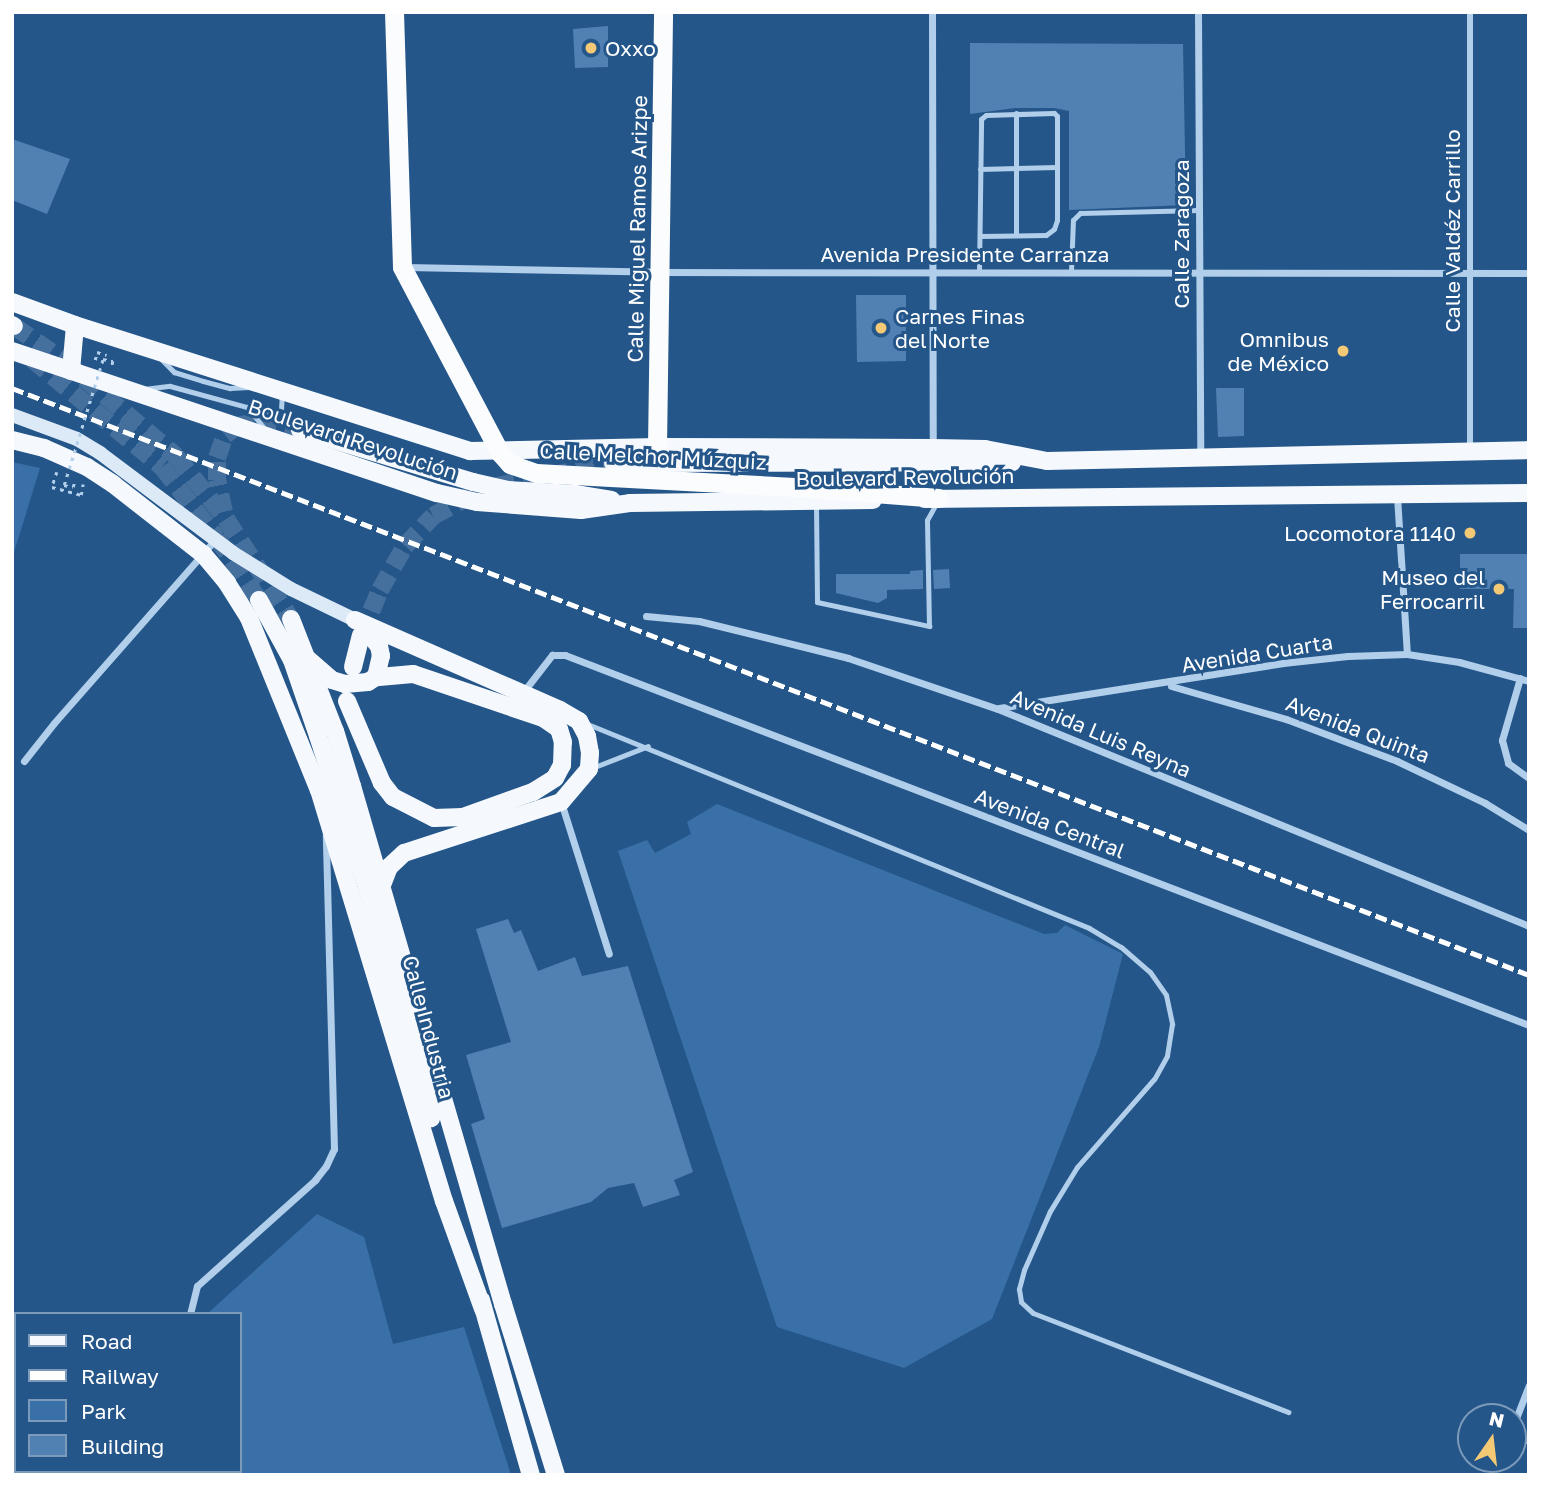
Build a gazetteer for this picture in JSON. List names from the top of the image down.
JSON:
{
  "streets": {
    "highway": ["Calle Miguel Ramos Arizpe", "Calle Melchor Múzquiz"],
    "main road": ["Boulevard Revolución", "Calle Industria"],
    "street": [
      "Calle Valdéz Carrillo",
      "Calle Zaragoza",
      "Avenida Presidente Carranza",
      "Avenida Cuarta",
      "Avenida Quinta",
      "Avenida Luis Reyna",
      "Avenida Central"
    ]
  },
  "crossings": [
    ["Calle Miguel Ramos Arizpe", "Avenida Presidente Carranza"],
    ["Calle Valdéz Carrillo", "Avenida Presidente Carranza"],
    ["Calle Zaragoza", "Avenida Presidente Carranza"],
    ["Avenida Presidente Carranza", "Calle Melchor Múzquiz"],
    ["Boulevard Revolución", "Calle Melchor Múzquiz"],
    ["Avenida Cuarta", "Avenida Quinta"],
    ["Avenida Cuarta", "Avenida Luis Reyna"]
  ],
  "places": [
    "Oxxo",
    "Carnes Finas del Norte",
    "Omnibus de México",
    "Locomotora 1140",
    "Museo del Ferrocarril"
  ],
  "legend": [
    "Road",
    "Railway",
    "Park",
    "Building"
  ],
  "north": "top"
}
